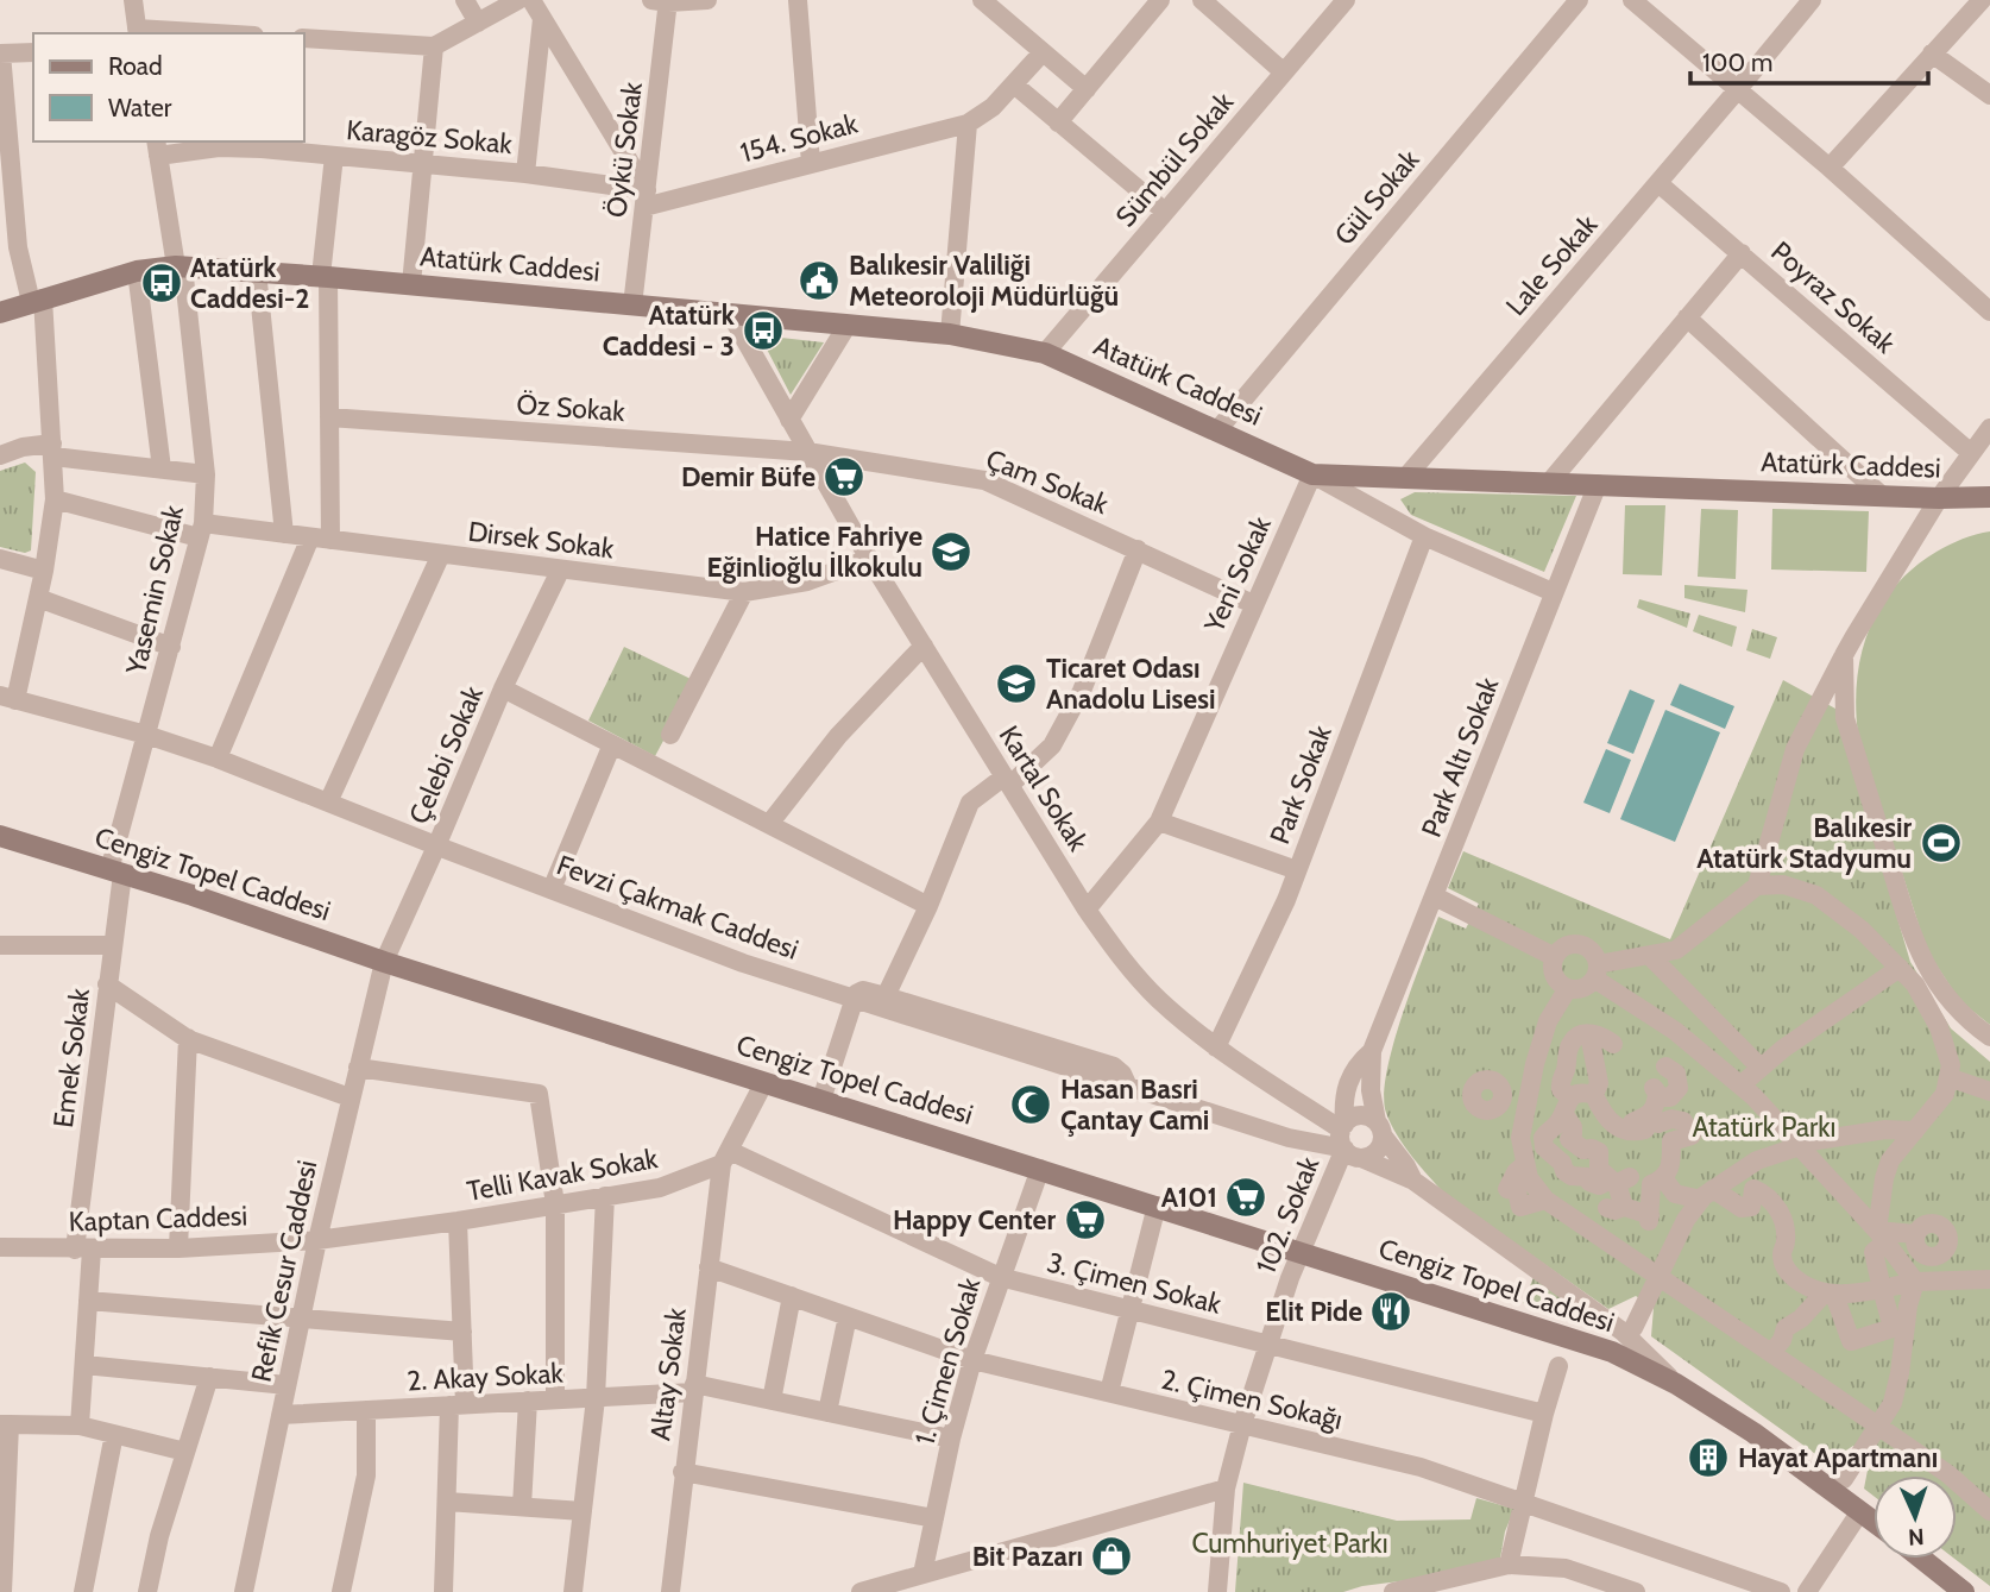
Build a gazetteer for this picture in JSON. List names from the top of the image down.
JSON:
{
  "streets": {
    "main road": ["Atatürk Caddesi", "Cengiz Topel Caddesi"],
    "street": [
      "Karagöz Sokak",
      "154. Sokak",
      "Öykü Sokak",
      "Sümbül Sokak",
      "Gül Sokak",
      "Lale Sokak",
      "Poyraz Sokak",
      "Öz Sokak",
      "Çam Sokak",
      "Dirsek Sokak",
      "Yeni Sokak",
      "Yasemin Sokak",
      "Çelebi Sokak",
      "Park Altı Sokak",
      "Park Sokak",
      "Kartal Sokak",
      "Fevzi Çakmak Caddesi",
      "Emek Sokak",
      "Telli Kavak Sokak",
      "102. Sokak",
      "Kaptan Caddesi",
      "Refik Cesur Caddesi",
      "3. Çimen Sokak",
      "1. Çimen Sokak",
      "Altay Sokak",
      "2. Akay Sokak",
      "2. Çimen Sokağı"
    ]
  },
  "crossings": [
    ["Karagöz Sokak", "154. Sokak"],
    ["Karagöz Sokak", "Öykü Sokak"],
    ["Karagöz Sokak", "Yasemin Sokak"],
    ["154. Sokak", "Öykü Sokak"],
    ["Öykü Sokak", "Atatürk Caddesi"],
    ["Sümbül Sokak", "Atatürk Caddesi"],
    ["Gül Sokak", "Atatürk Caddesi"],
    ["Atatürk Caddesi", "Lale Sokak"],
    ["Atatürk Caddesi", "Yeni Sokak"],
    ["Atatürk Caddesi", "Yasemin Sokak"],
    ["Atatürk Caddesi", "Park Altı Sokak"],
    ["Atatürk Caddesi", "Kartal Sokak"],
    ["Lale Sokak", "Poyraz Sokak"],
    ["Öz Sokak", "Çam Sokak"],
    ["Öz Sokak", "Kartal Sokak"],
    ["Çam Sokak", "Yeni Sokak"],
    ["Çam Sokak", "Kartal Sokak"],
    ["Dirsek Sokak", "Yasemin Sokak"],
    ["Dirsek Sokak", "Çelebi Sokak"],
    ["Dirsek Sokak", "Kartal Sokak"],
    ["Yeni Sokak", "Kartal Sokak"],
    ["Yasemin Sokak", "Cengiz Topel Caddesi"],
    ["Yasemin Sokak", "Fevzi Çakmak Caddesi"],
    ["Yasemin Sokak", "Emek Sokak"],
    ["Çelebi Sokak", "Cengiz Topel Caddesi"],
    ["Çelebi Sokak", "Fevzi Çakmak Caddesi"],
    ["Çelebi Sokak", "Refik Cesur Caddesi"],
    ["Park Sokak", "Kartal Sokak"],
    ["Kartal Sokak", "Fevzi Çakmak Caddesi"],
    ["Kartal Sokak", "102. Sokak"],
    ["Cengiz Topel Caddesi", "Emek Sokak"],
    ["Cengiz Topel Caddesi", "102. Sokak"],
    ["Cengiz Topel Caddesi", "Refik Cesur Caddesi"],
    ["Cengiz Topel Caddesi", "1. Çimen Sokak"],
    ["Fevzi Çakmak Caddesi", "102. Sokak"],
    ["Emek Sokak", "Kaptan Caddesi"],
    ["Telli Kavak Sokak", "Kaptan Caddesi"],
    ["Telli Kavak Sokak", "Refik Cesur Caddesi"],
    ["Telli Kavak Sokak", "3. Çimen Sokak"],
    ["Telli Kavak Sokak", "Altay Sokak"],
    ["102. Sokak", "3. Çimen Sokak"],
    ["102. Sokak", "2. Çimen Sokağı"],
    ["Kaptan Caddesi", "Refik Cesur Caddesi"],
    ["Refik Cesur Caddesi", "2. Akay Sokak"],
    ["3. Çimen Sokak", "1. Çimen Sokak"],
    ["3. Çimen Sokak", "Altay Sokak"],
    ["1. Çimen Sokak", "2. Akay Sokak"],
    ["1. Çimen Sokak", "2. Çimen Sokağı"],
    ["Altay Sokak", "2. Akay Sokak"],
    ["Altay Sokak", "2. Çimen Sokağı"]
  ],
  "parks": ["Atatürk Parkı", "Cumhuriyet Parkı"],
  "places": {
    "public building": ["Balıkesir Valiliği Meteoroloji Müdürlüğü"],
    "bus stop": ["Atatürk Caddesi-2", "Atatürk Caddesi - 3"],
    "supermarket": ["Demir Büfe", "A101", "Happy Center"],
    "school or university": ["Hatice Fahriye Eğinlioğlu İlkokulu", "Ticaret Odası Anadolu Lisesi"],
    "sports": ["Balıkesir Atatürk Stadyumu"],
    "mosque": ["Hasan Basri Çantay Cami"],
    "restaurant": ["Elit Pide"],
    "building": ["Hayat Apartmanı"],
    "shop": ["Bit Pazarı"]
  },
  "legend": ["Road", "Water"],
  "scale_bar": "100 m",
  "north": "bottom"
}
